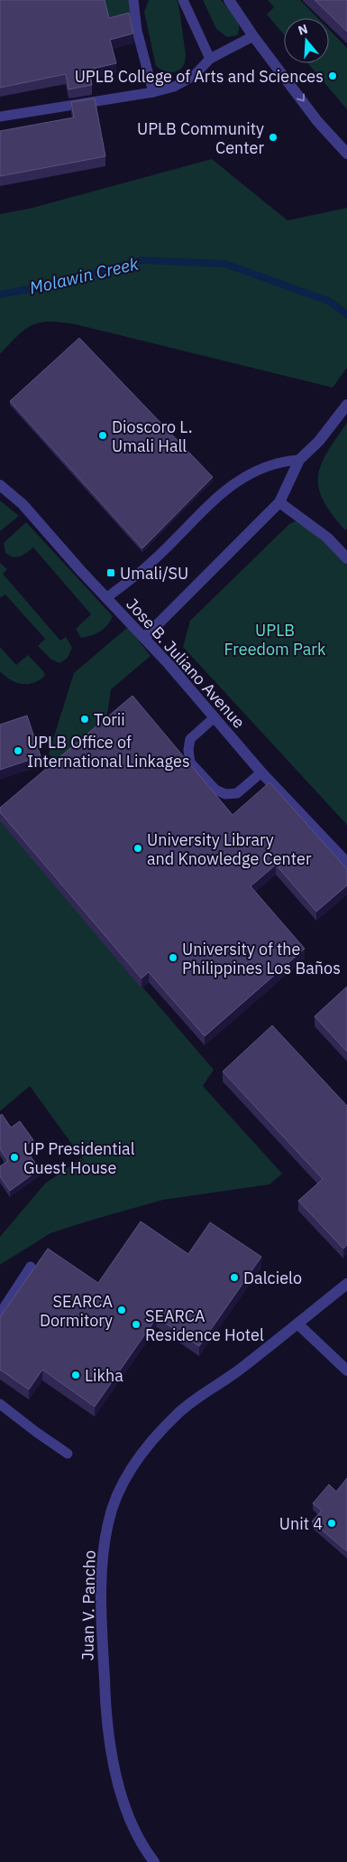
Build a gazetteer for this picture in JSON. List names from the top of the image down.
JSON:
{
  "streets": {
    "street": ["Jose B. Juliano Avenue", "Juan V. Pancho"]
  },
  "water": ["Molawin Creek"],
  "parks": ["UPLB Freedom Park"],
  "places": {
    "other": [
      "UPLB College of Arts and Sciences",
      "UPLB Community Center",
      "Dioscoro L. Umali Hall",
      "Torii",
      "UPLB Office of International Linkages",
      "University Library and Knowledge Center",
      "University of the Philippines Los Baños",
      "UP Presidential Guest House",
      "Dalcielo",
      "SEARCA Dormitory",
      "SEARCA Residence Hotel",
      "Likha",
      "Unit 4"
    ],
    "transit": ["Umali/SU"]
  },
  "north": "top"
}
